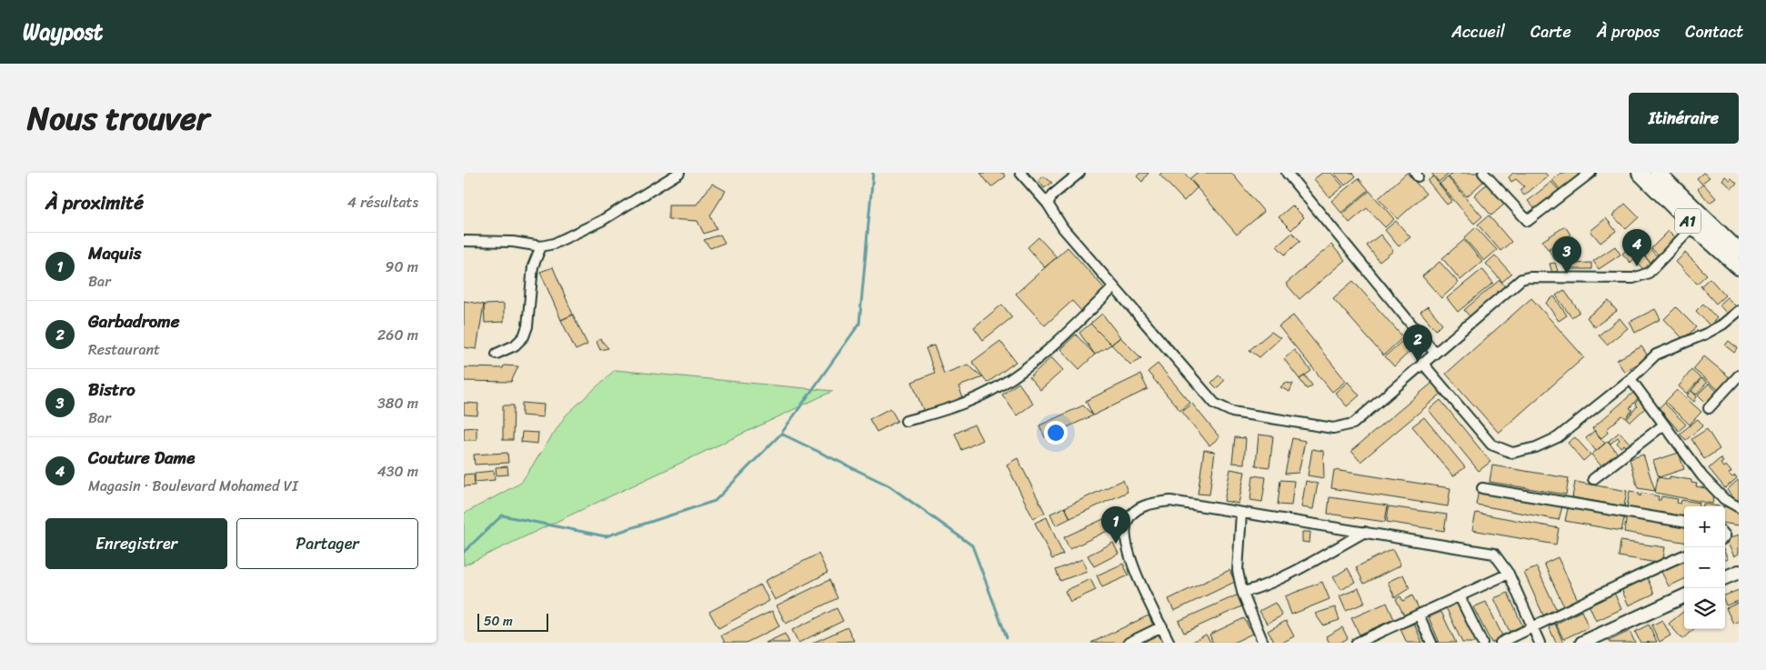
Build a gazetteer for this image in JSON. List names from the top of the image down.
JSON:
{
  "streets": {
    "main road": ["A1"]
  },
  "scale_bar": "50 m",
  "page": {
    "header": "Waypost",
    "nav": [
      "Accueil",
      "Carte",
      "À propos",
      "Contact"
    ],
    "title": "Nous trouver",
    "buttons": [
      "Itinéraire",
      ["Enregistrer", "Partager"]
    ],
    "heading": ["À proximité", "4 résultats"],
    "pins": [
      "4",
      "3",
      "2",
      "1"
    ],
    "list": [
      {
        "mark": "1",
        "name": "Maquis",
        "note": "Bar",
        "value": "90 m"
      },
      {
        "mark": "2",
        "name": "Garbadrome",
        "note": "Restaurant",
        "value": "260 m"
      },
      {
        "mark": "3",
        "name": "Bistro",
        "note": "Bar",
        "value": "380 m"
      },
      {
        "mark": "4",
        "name": "Couture Dame",
        "note": "Magasin · Boulevard Mohamed VI",
        "value": "430 m"
      }
    ],
    "map_buttons": ["+", "−"],
    "scale": "50 m"
  }
}
